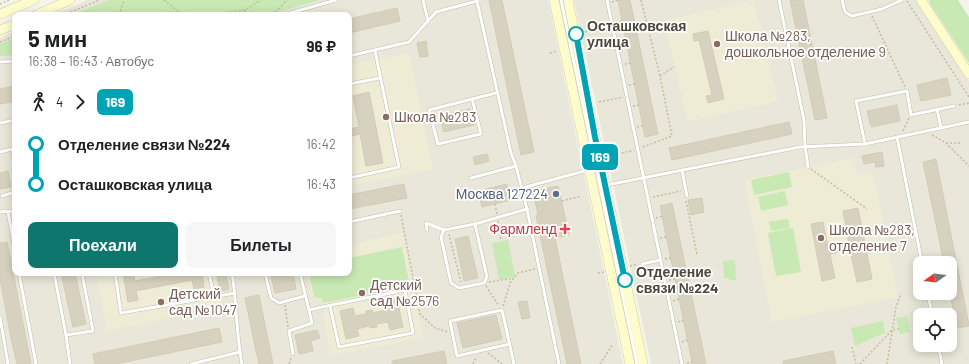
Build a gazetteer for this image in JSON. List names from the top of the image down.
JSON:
{
  "places": {
    "other": [
      "Осташковская улица",
      "Школа №283, дошкольное отделение 9",
      "Школа №283",
      "Москва 127224",
      "Школа №283, отделение 7",
      "Отделение связи №224",
      "Детский сад №2576",
      "Детский сад №1047"
    ],
    "health": ["Фармленд"]
  },
  "lines": ["bus line 169"],
  "north": "left",
  "page": {
    "on_map": "169",
    "heading": ["5 мин", "16:38 – 16:43 · Автобус", "96 ₽"],
    "legs": ["4", "169"],
    "list": [
      {
        "name": "Отделение связи №224",
        "value": "16:42"
      },
      {
        "name": "Осташковская улица",
        "value": "16:43"
      }
    ],
    "buttons": ["Поехали", "Билеты"]
  }
}
